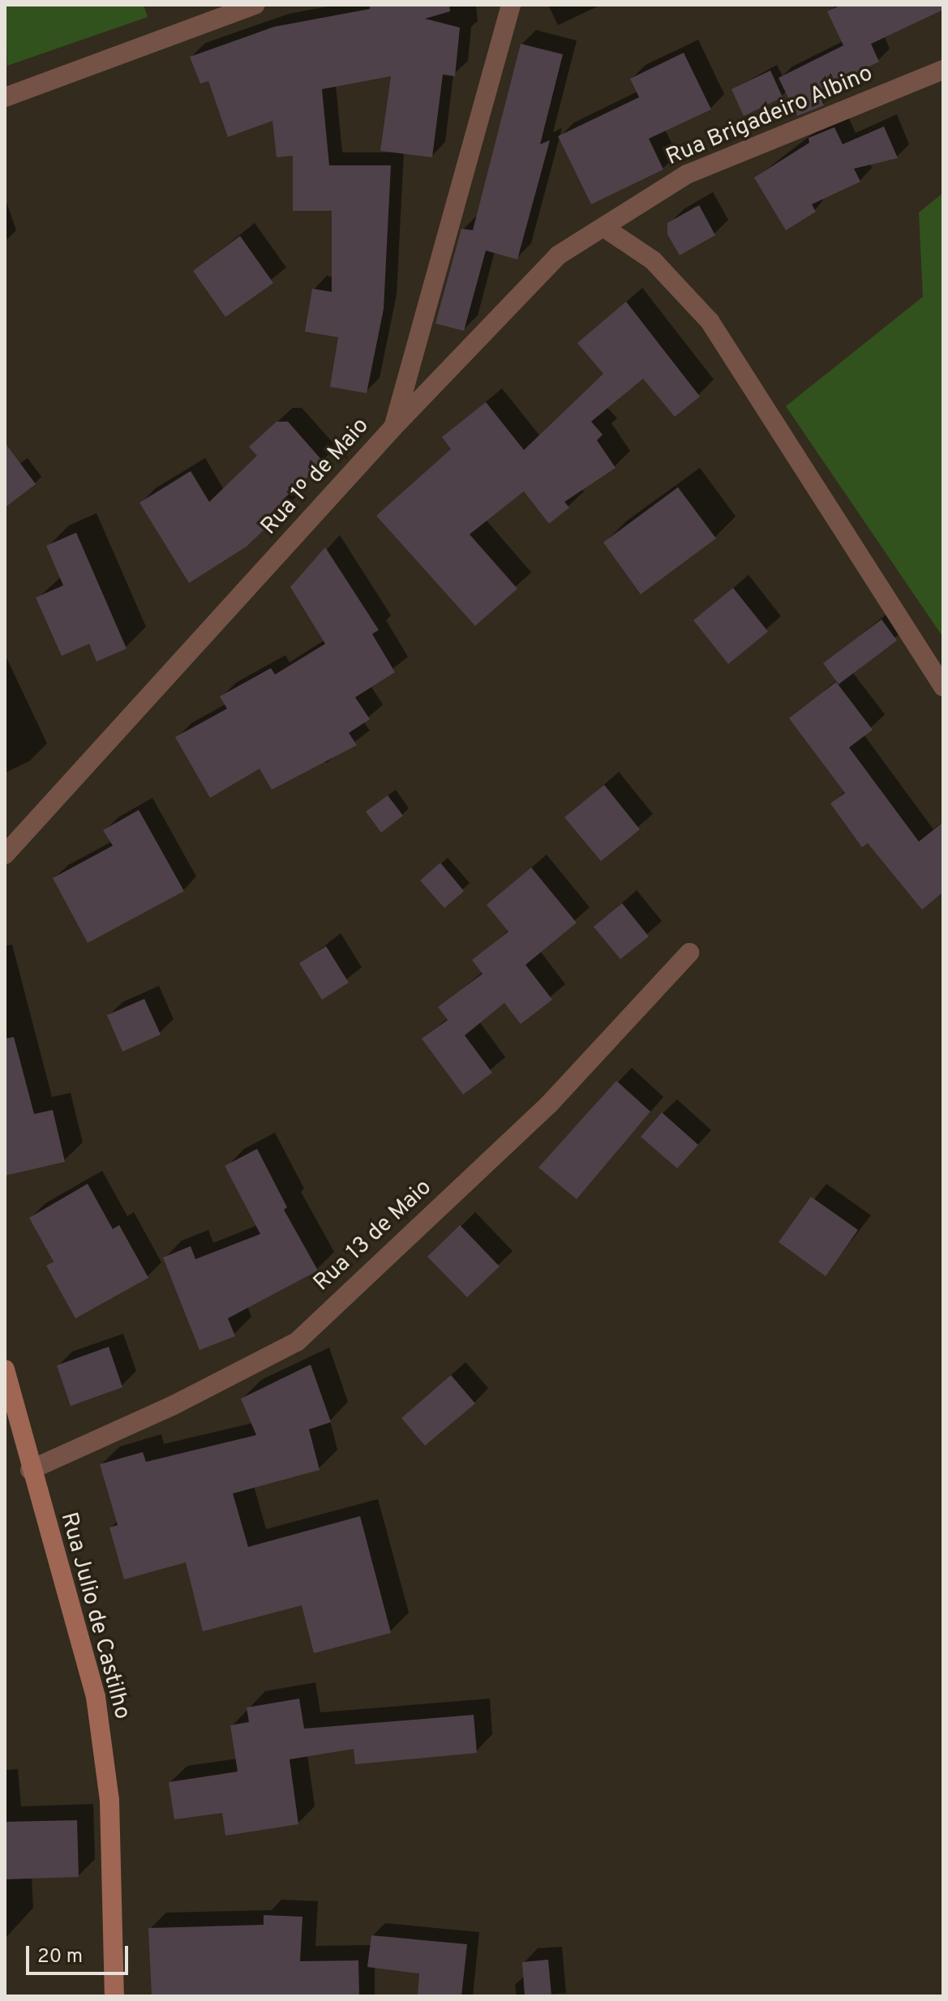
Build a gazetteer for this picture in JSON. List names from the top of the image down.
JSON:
{
  "streets": {
    "street": [
      "Rua Brigadeiro Albino",
      "Rua 1º de Maio",
      "Rua 13 de Maio",
      "Rua Julio de Castilho"
    ]
  },
  "crossings": [
    ["Rua Brigadeiro Albino", "Rua 1º de Maio"],
    ["Rua 13 de Maio", "Rua Julio de Castilho"]
  ],
  "scale_bar": "20 m"
}
